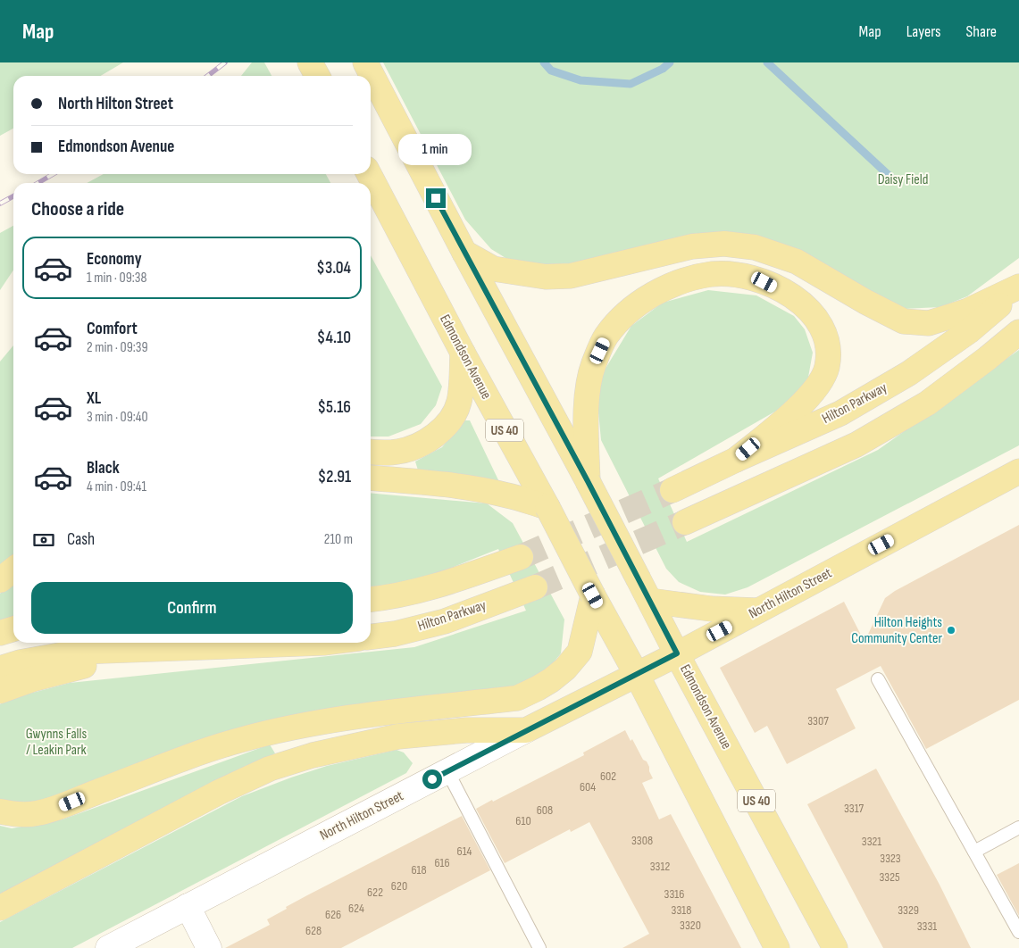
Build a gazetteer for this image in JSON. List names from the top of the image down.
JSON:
{
  "streets": {
    "main road": [
      "Edmondson Avenue",
      "Hilton Parkway",
      "US 40",
      "North Hilton Street"
    ]
  },
  "crossings": [
    ["Edmondson Avenue", "North Hilton Street"]
  ],
  "parks": ["Daisy Field", "Gwynns Falls / Leakin Park"],
  "places": ["Hilton Heights Community Center"],
  "house_numbers": [
    "3307",
    "602",
    "604",
    "3317",
    "608",
    "610",
    "3308",
    "3321",
    "614",
    "3323",
    "616",
    "3312",
    "618",
    "3325",
    "620",
    "622",
    "3316",
    "624",
    "3318",
    "3329",
    "626",
    "3320",
    "3331",
    "628"
  ],
  "page": {
    "header": "Map",
    "nav": ["Map", "Layers", "Share"],
    "banner": ["North Hilton Street", "Edmondson Avenue"],
    "bubble": "1 min",
    "heading": "Choose a ride",
    "list": [
      {
        "name": "Economy",
        "note": "1 min · 09:38",
        "value": "$3.04"
      },
      {
        "name": "Comfort",
        "note": "2 min · 09:39",
        "value": "$4.10"
      },
      {
        "name": "XL",
        "note": "3 min · 09:40",
        "value": "$5.16"
      },
      {
        "name": "Black",
        "note": "4 min · 09:41",
        "value": "$2.91"
      }
    ],
    "pay": ["Cash", "210 m"],
    "buttons": "Confirm"
  }
}
